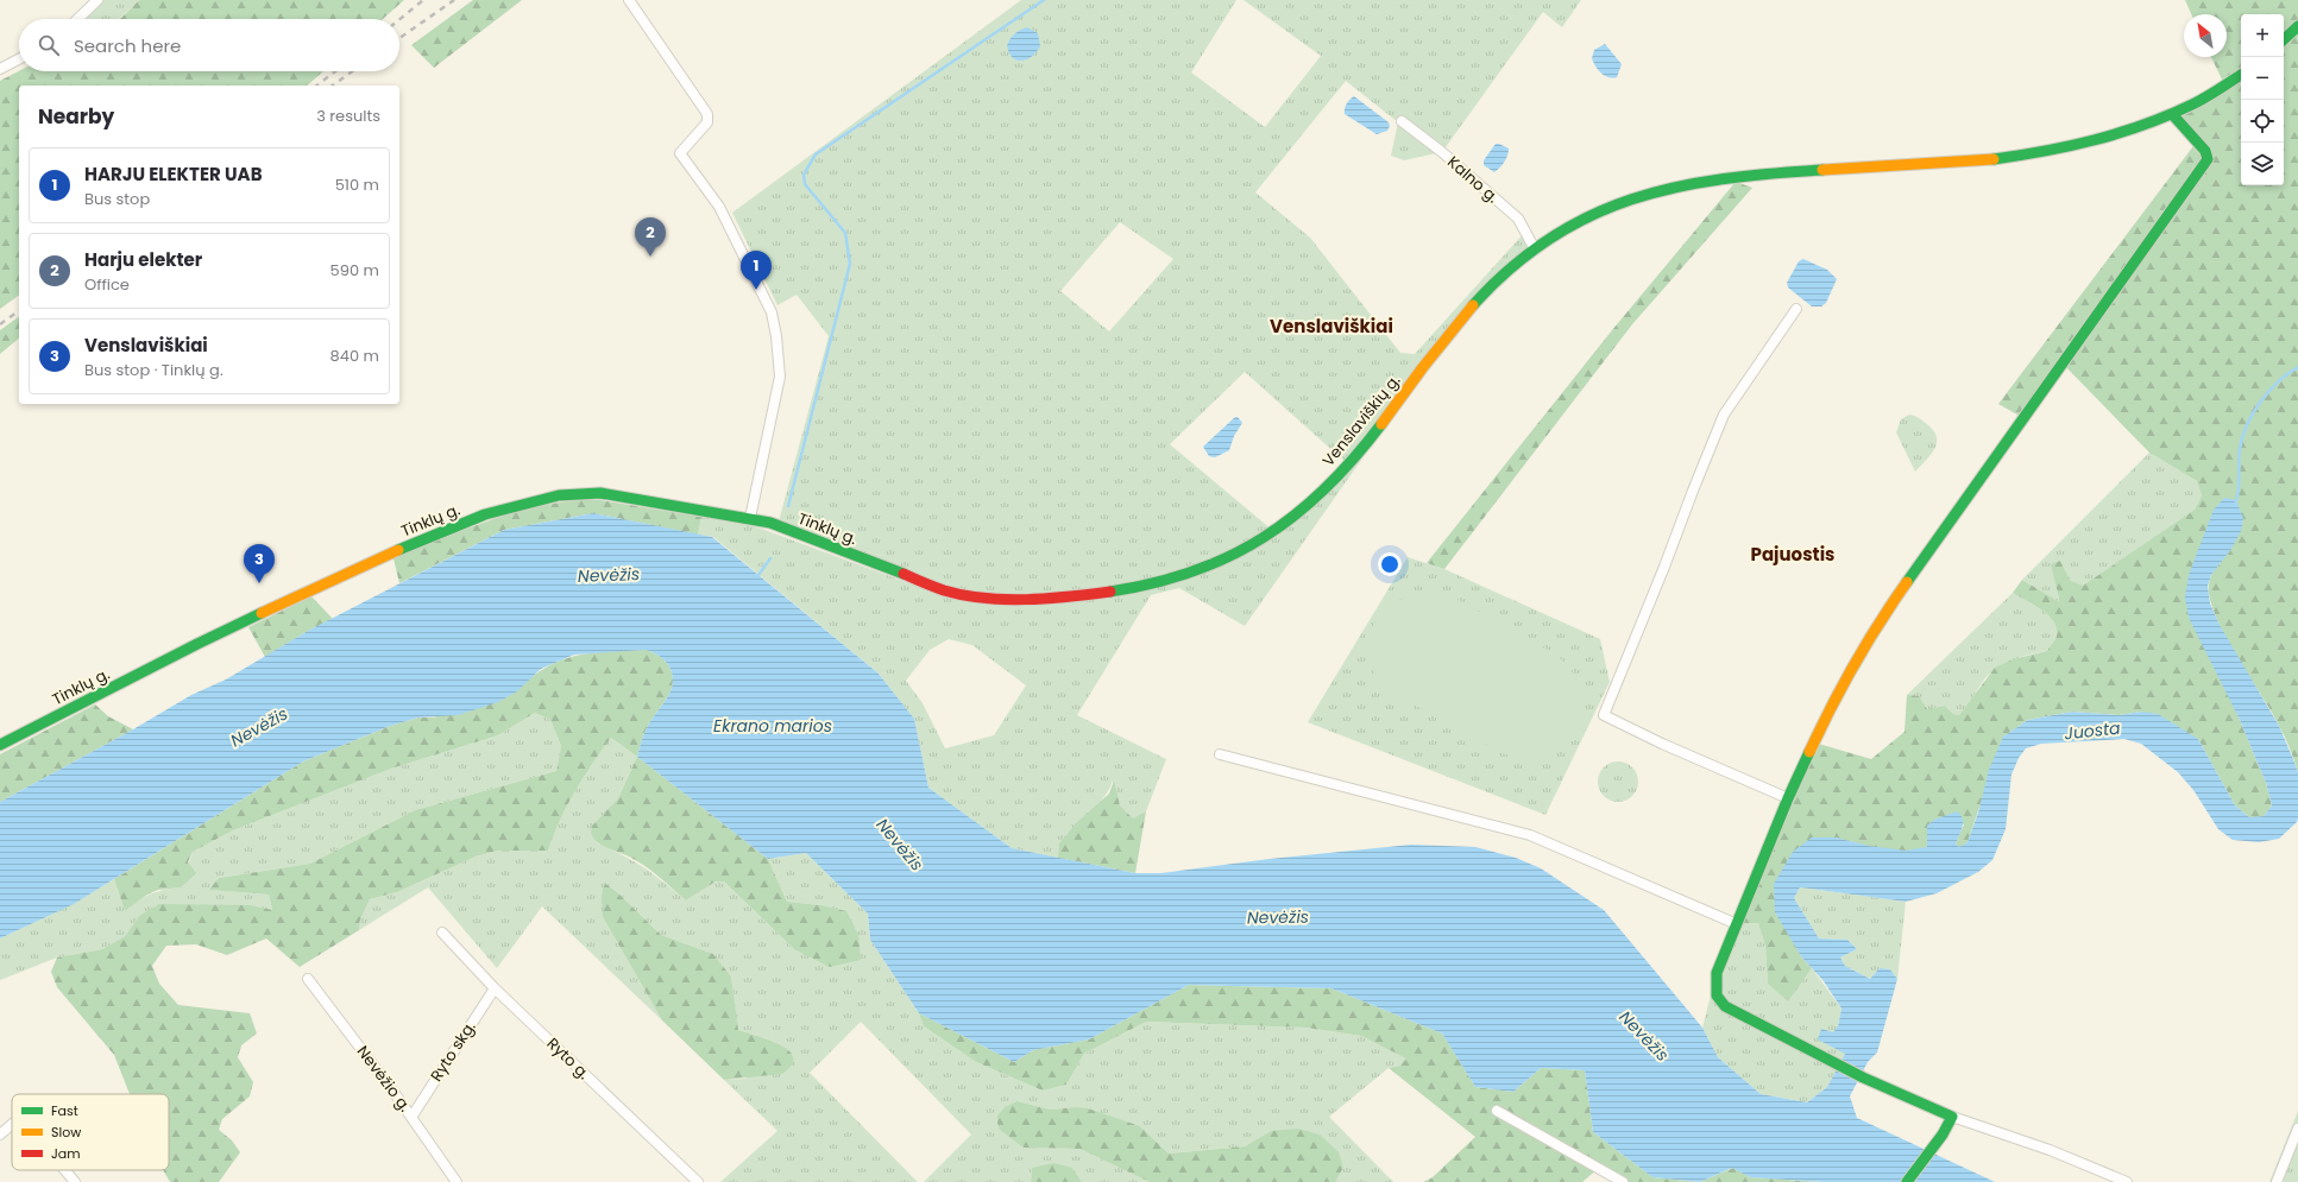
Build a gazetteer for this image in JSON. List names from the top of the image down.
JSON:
{
  "streets": {
    "main road": ["Venslaviškių g.", "Tinklų g."],
    "street": [
      "Kalno g.",
      "Ryto skg.",
      "Ryto g.",
      "Nevėžio g."
    ]
  },
  "crossings": [
    ["Kalno g.", "Venslaviškių g."],
    ["Venslaviškių g.", "Tinklų g."],
    ["Ryto skg.", "Ryto g."],
    ["Ryto skg.", "Nevėžio g."]
  ],
  "districts": ["Venslaviškiai", "Pajuostis"],
  "water": ["Nevėžis", "Ekrano marios", "Juosta"],
  "legend": ["Fast", "Slow", "Jam"],
  "north": "top left",
  "page": {
    "map_buttons": ["+", "−"],
    "search": "Search here",
    "heading": ["Nearby", "3 results"],
    "list": [
      {
        "mark": "1",
        "name": "HARJU ELEKTER UAB",
        "note": "Bus stop",
        "value": "510 m"
      },
      {
        "mark": "2",
        "name": "Harju elekter",
        "note": "Office",
        "value": "590 m"
      },
      {
        "mark": "3",
        "name": "Venslaviškiai",
        "note": "Bus stop · Tinklų g.",
        "value": "840 m"
      }
    ],
    "pins": ["2", "1", "3"]
  }
}
